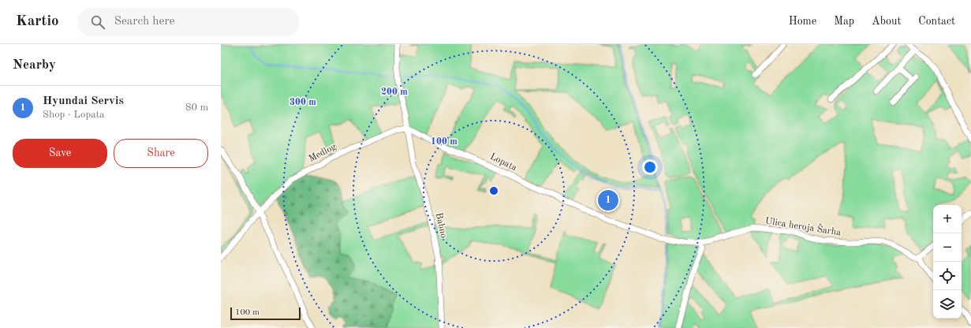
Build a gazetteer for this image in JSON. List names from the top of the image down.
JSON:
{
  "streets": {
    "street": [
      "Medlog",
      "Lopata",
      "Babno",
      "Ulica heroja Šarha"
    ]
  },
  "crossings": [
    ["Medlog", "Lopata"],
    ["Medlog", "Babno"],
    ["Lopata", "Babno"],
    ["Lopata", "Ulica heroja Šarha"]
  ],
  "scale_bar": "100 m",
  "page": {
    "header": "Kartio",
    "search": "Search here",
    "nav": [
      "Home",
      "Map",
      "About",
      "Contact"
    ],
    "heading": "Nearby",
    "list": [
      {
        "mark": "1",
        "name": "Hyundai Servis",
        "note": "Shop · Lopata",
        "value": "80 m"
      }
    ],
    "buttons": ["Save", "Share"],
    "pins": "1",
    "map_buttons": ["+", "−"],
    "scale": "100 m"
  },
  "rings": ["200 m", "300 m", "100 m"]
}
